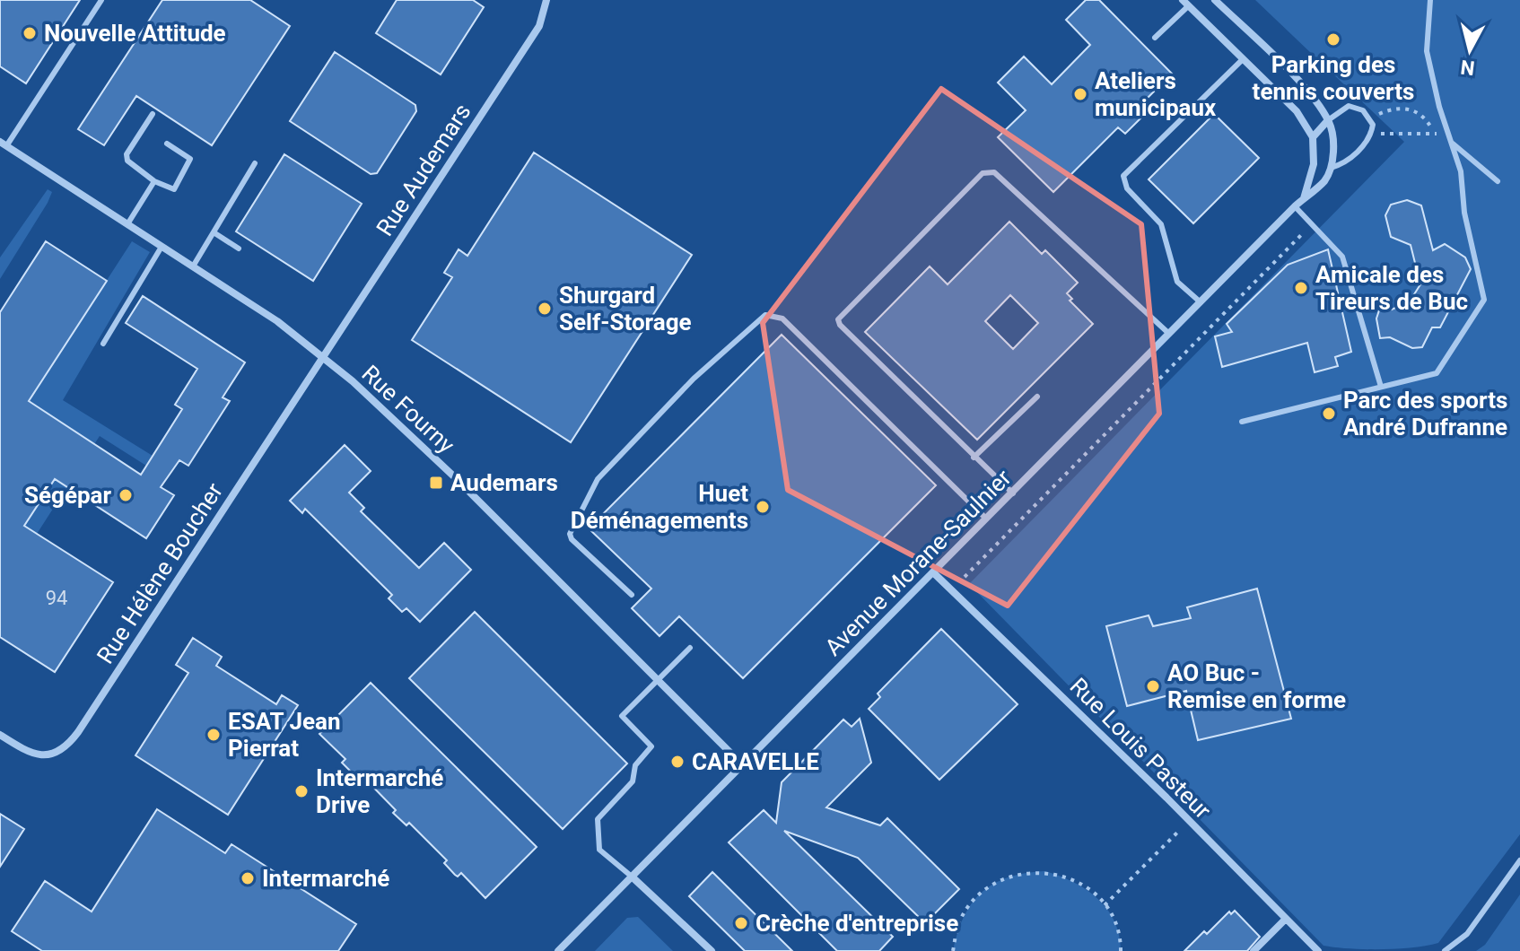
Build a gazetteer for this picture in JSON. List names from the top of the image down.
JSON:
{
  "streets": {
    "street": [
      "Rue Audemars",
      "Rue Fourny",
      "Avenue Morane-Saulnier",
      "Rue Hélène Boucher",
      "Rue Louis Pasteur"
    ]
  },
  "crossings": [
    ["Rue Audemars", "Rue Fourny"],
    ["Rue Audemars", "Rue Hélène Boucher"],
    ["Rue Fourny", "Avenue Morane-Saulnier"],
    ["Rue Fourny", "Rue Hélène Boucher"],
    ["Avenue Morane-Saulnier", "Rue Louis Pasteur"]
  ],
  "places": {
    "other": [
      "Nouvelle Attitude",
      "Parking des tennis couverts",
      "Ateliers municipaux",
      "Amicale des Tireurs de Buc",
      "Shurgard Self-Storage",
      "Parc des sports André Dufranne",
      "Ségépar",
      "Huet Déménagements",
      "AO Buc - Remise en forme",
      "ESAT Jean Pierrat",
      "CARAVELLE",
      "Intermarché Drive",
      "Intermarché",
      "Crèche d'entreprise"
    ],
    "transit": ["Audemars"]
  },
  "house_numbers": ["94"],
  "north": "bottom"
}
